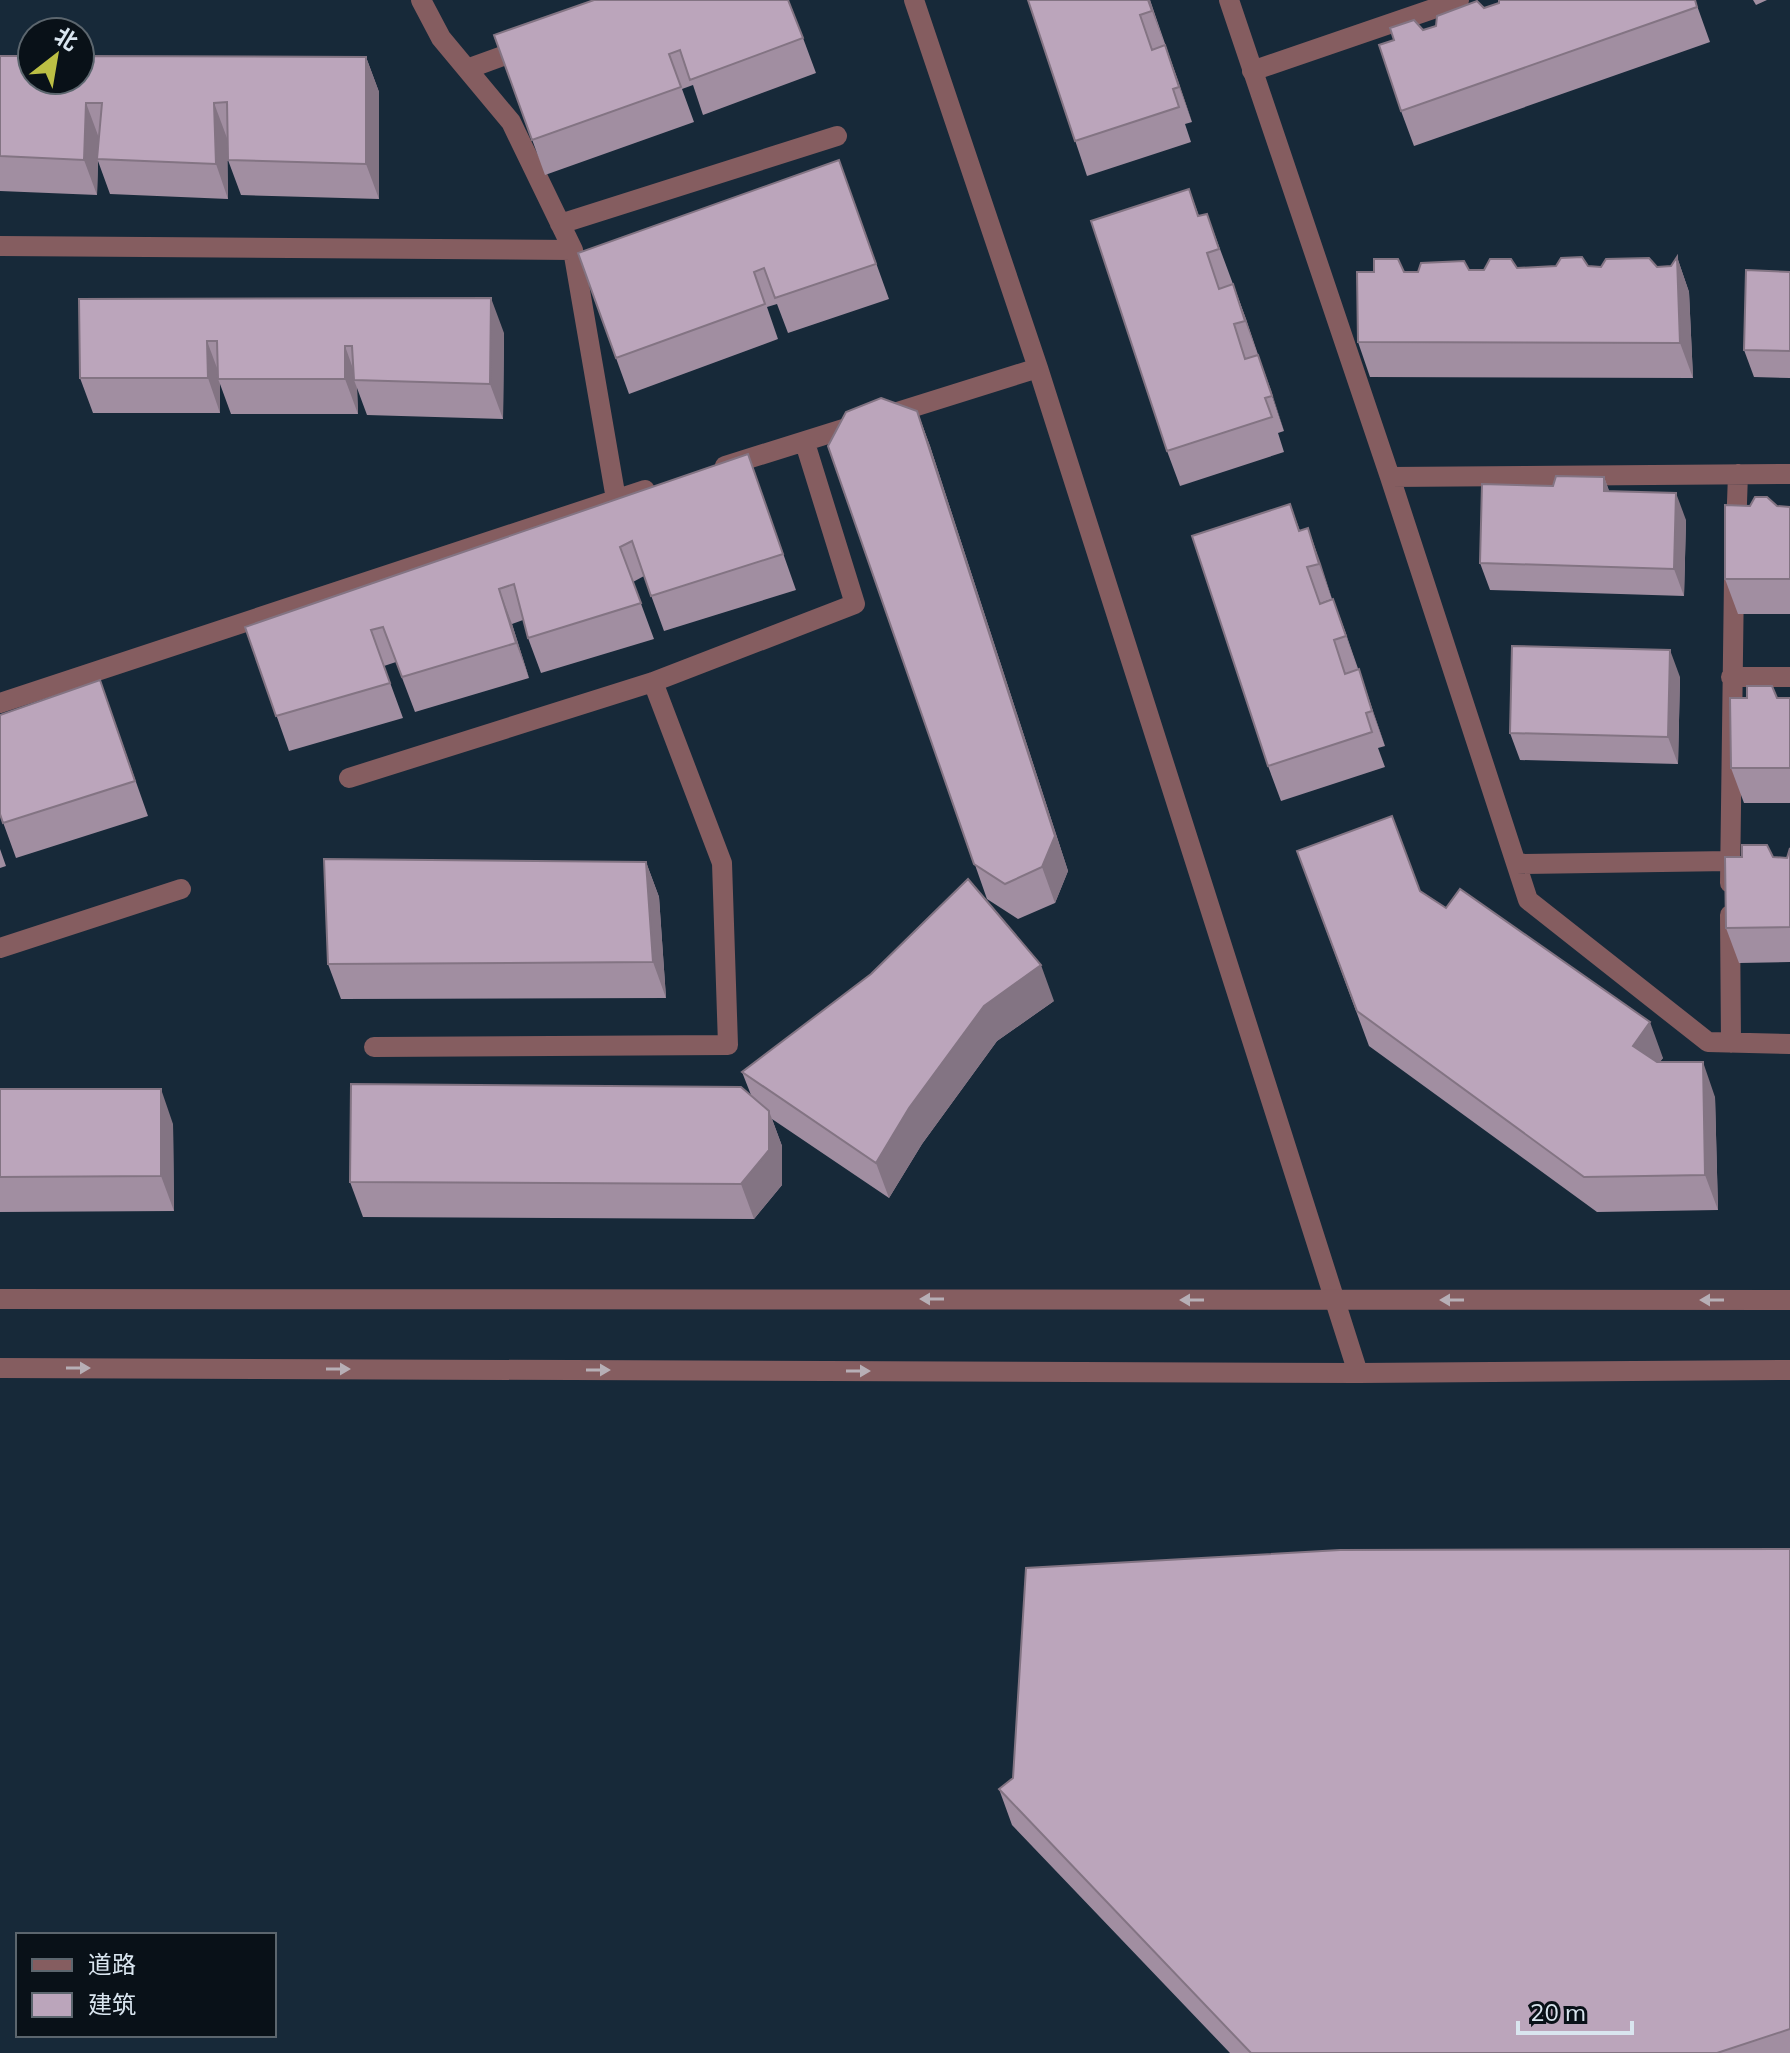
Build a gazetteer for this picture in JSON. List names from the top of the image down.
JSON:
{
  "legend": ["道路", "建筑"],
  "scale_bar": "20 m",
  "north": "top right"
}
